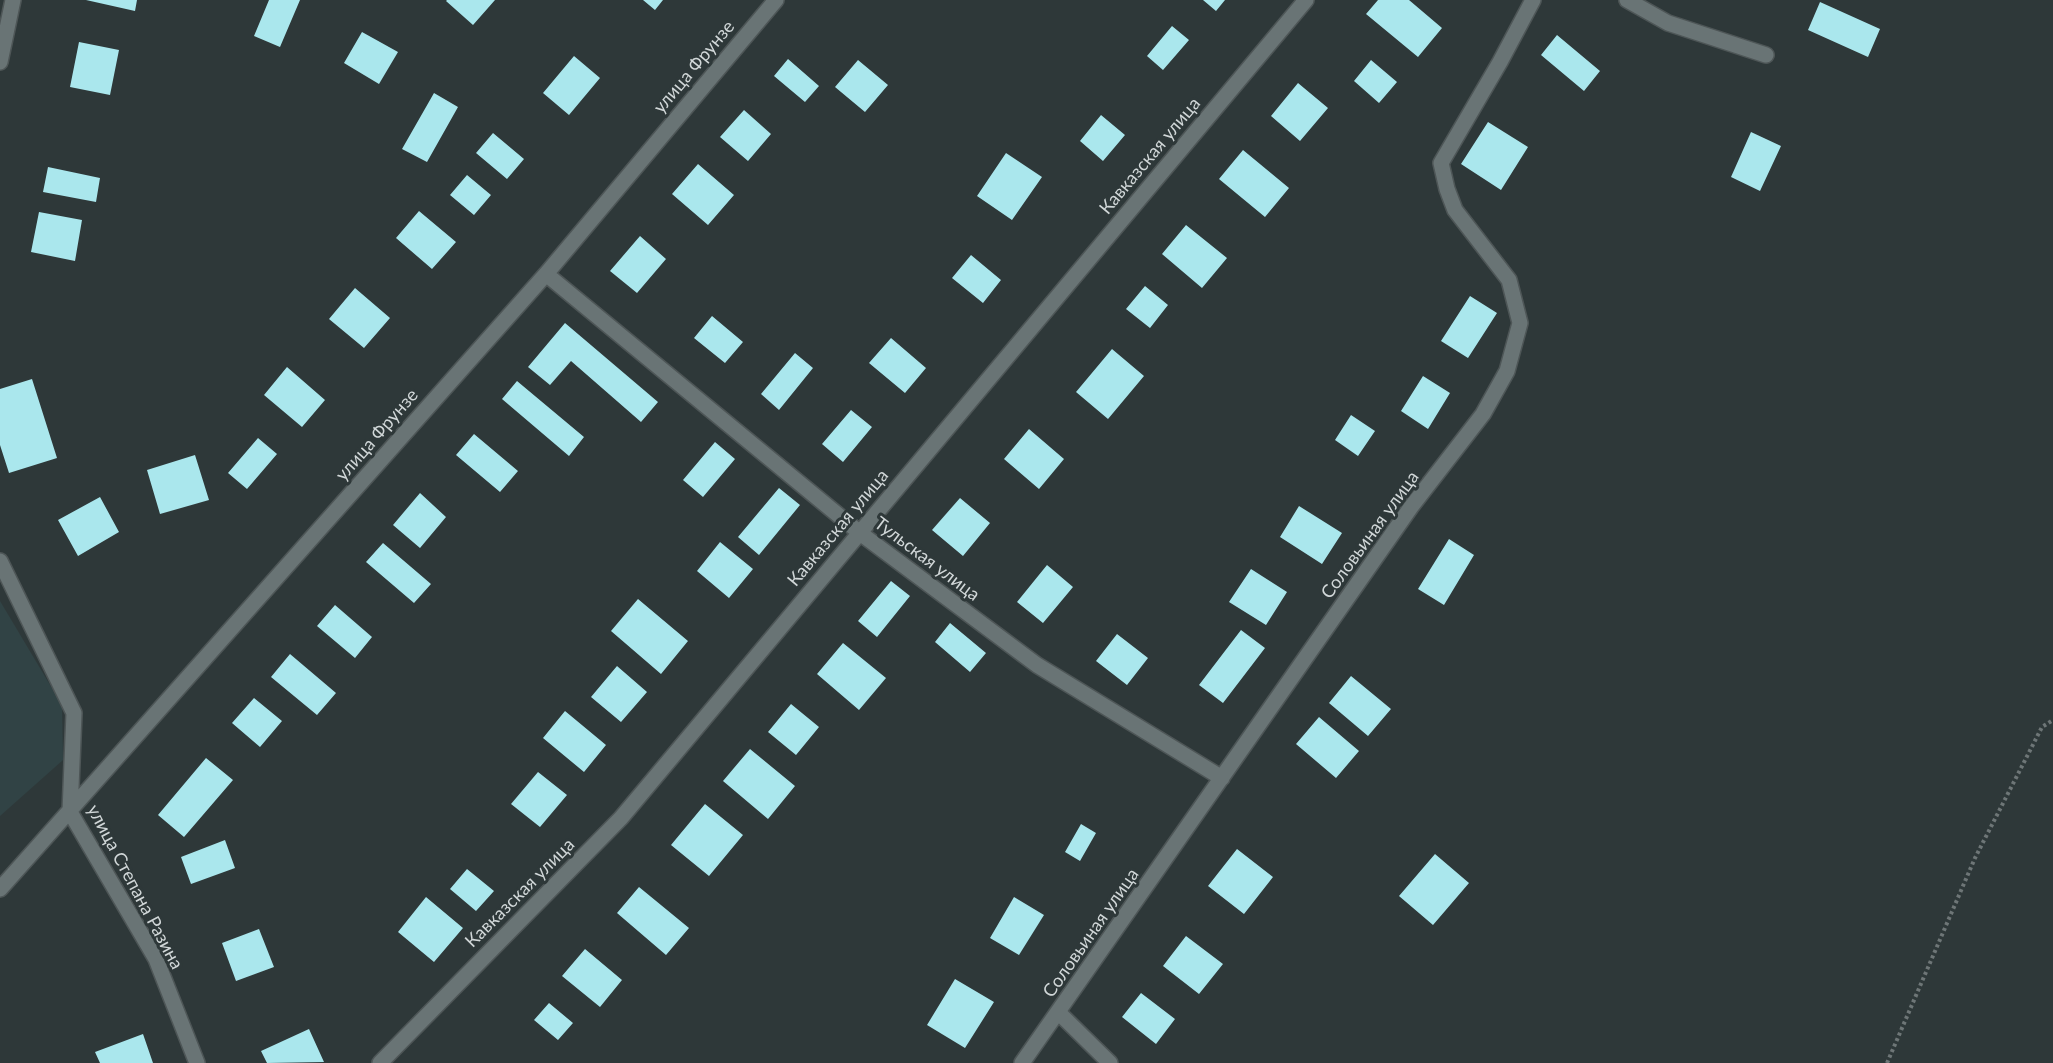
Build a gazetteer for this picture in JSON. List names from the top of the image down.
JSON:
{
  "streets": {
    "street": [
      "улица Фрунзе",
      "Кавказская улица",
      "Соловьиная улица",
      "Тульская улица",
      "улица Степана Разина"
    ]
  },
  "crossings": [
    ["улица Фрунзе", "Тульская улица"],
    ["улица Фрунзе", "улица Степана Разина"],
    ["Кавказская улица", "Тульская улица"],
    ["Соловьиная улица", "Тульская улица"]
  ]
}
